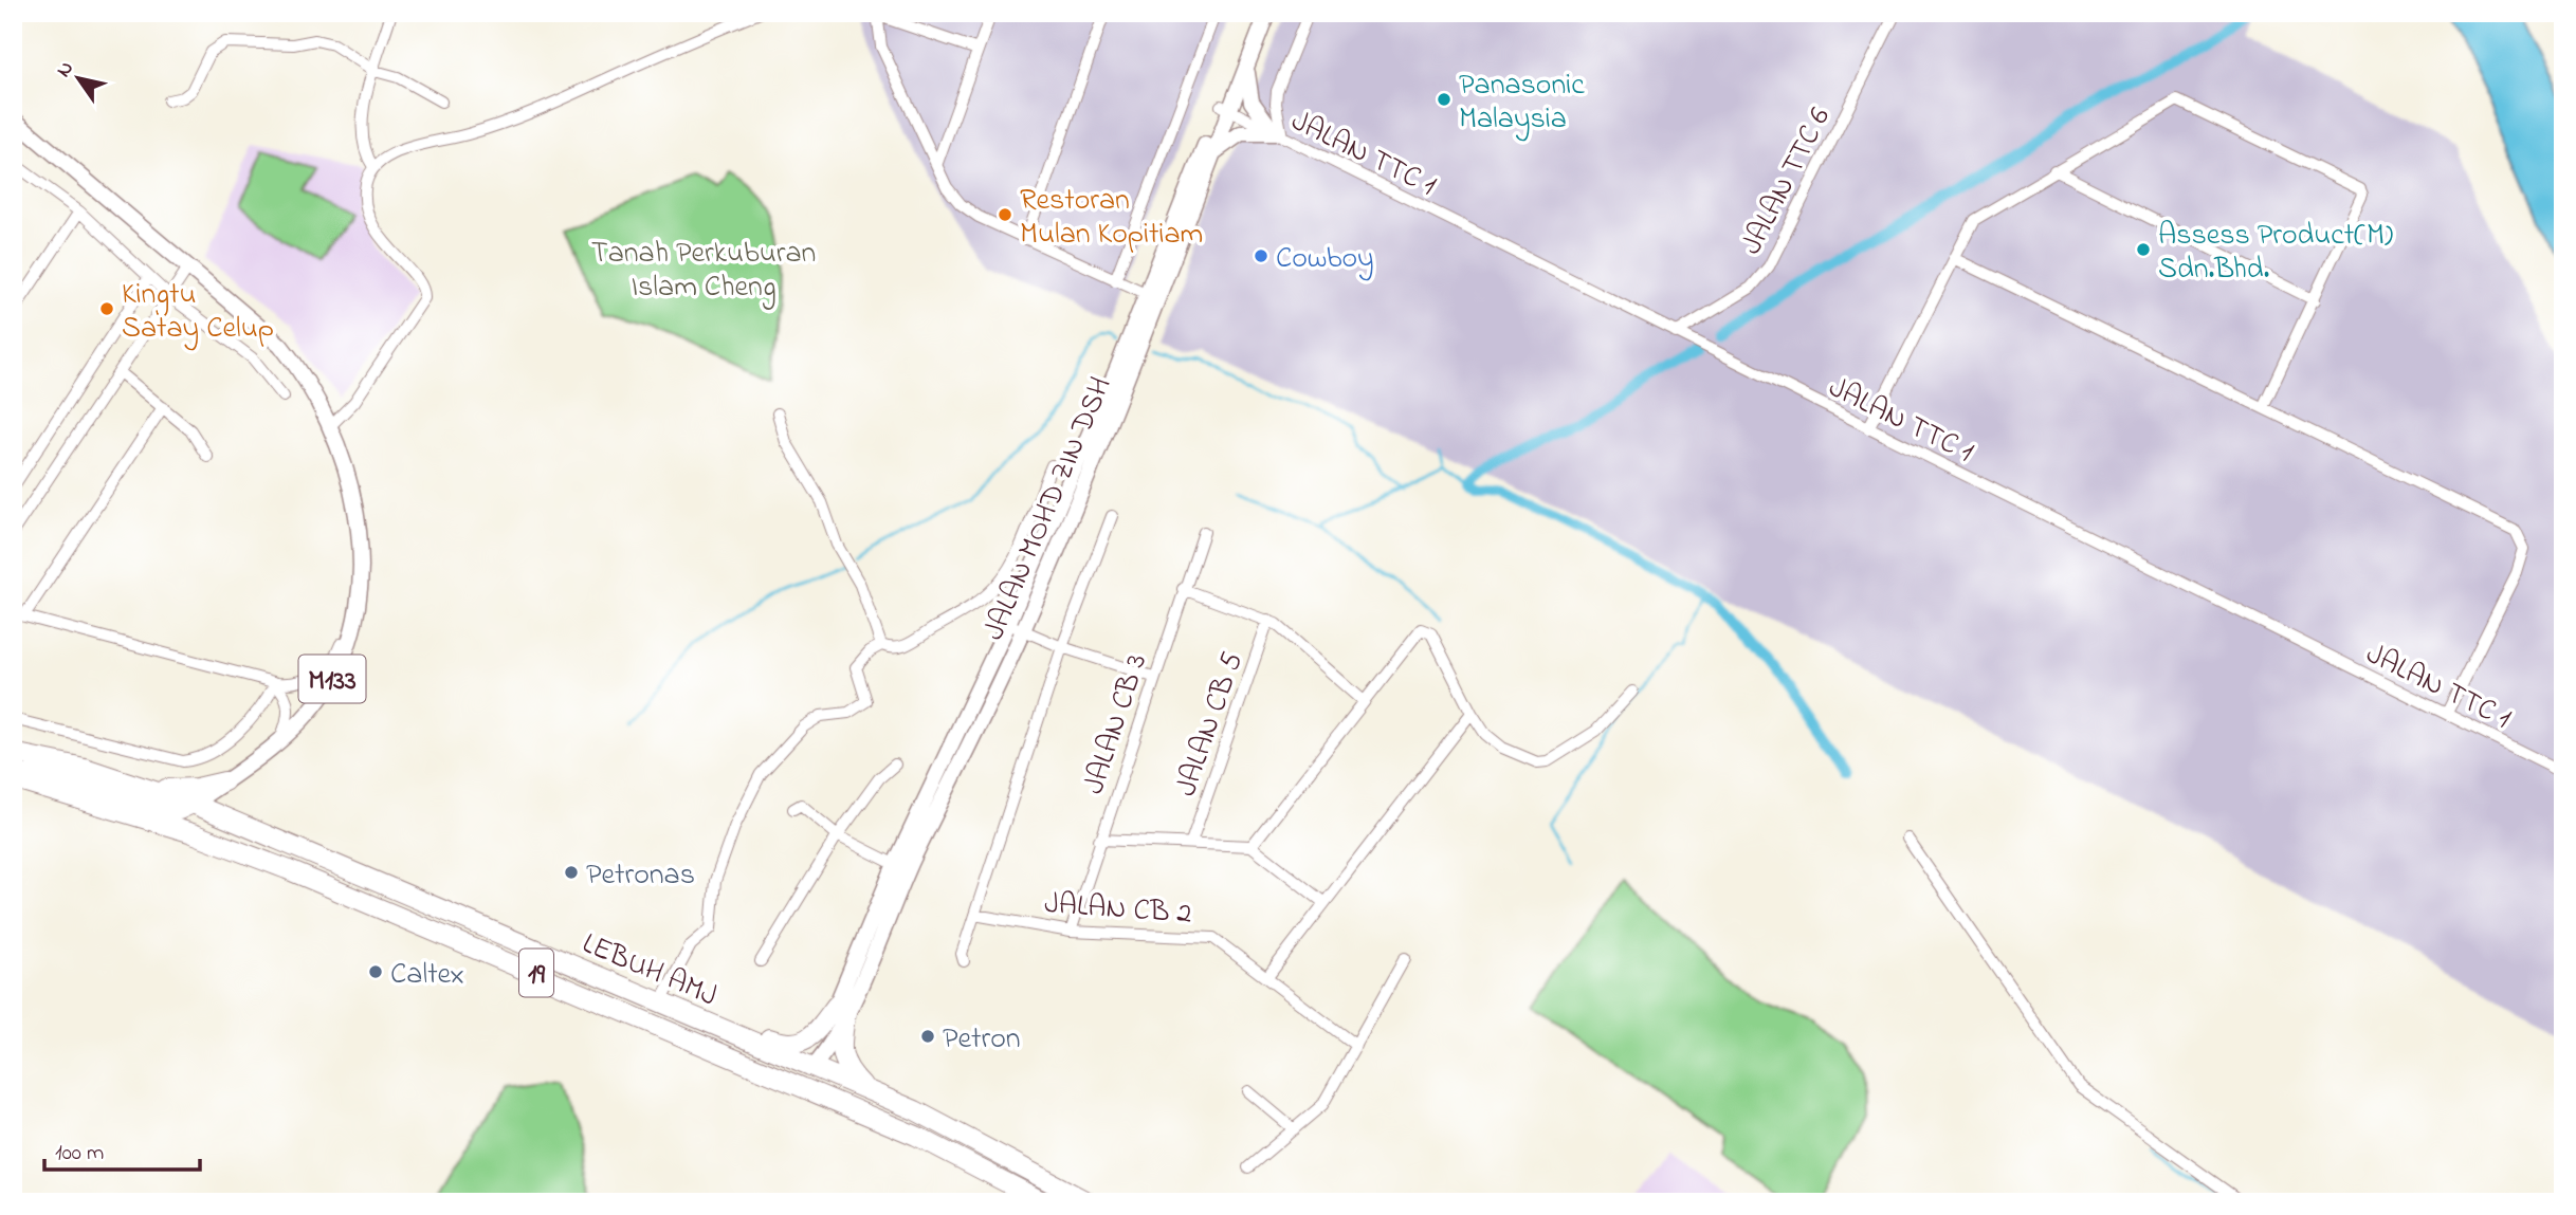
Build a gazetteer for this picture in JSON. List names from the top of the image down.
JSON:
{
  "streets": {
    "highway": ["LEBUH AMJ", "19"],
    "main road": ["JALAN MOHD ZIN DSH", "M133"],
    "street": [
      "JALAN TTC 1",
      "JALAN TTC 6",
      "JALAN CB 3",
      "JALAN CB 5",
      "JALAN CB 2"
    ]
  },
  "crossings": [
    ["JALAN TTC 1", "JALAN TTC 6"],
    ["JALAN TTC 1", "JALAN MOHD ZIN DSH"],
    ["JALAN MOHD ZIN DSH", "LEBUH AMJ"],
    ["M133", "LEBUH AMJ"],
    ["JALAN CB 3", "JALAN CB 2"]
  ],
  "parks": ["Tanah Perkuburan Islam Cheng"],
  "places": [
    "Panasonic Malaysia",
    "Restoran Mulan Kopitiam",
    "Assess Product(M) Sdn.Bhd.",
    "Cowboy",
    "Kingtu Satay Celup",
    "Petronas",
    "Caltex",
    "Petron"
  ],
  "scale_bar": "100 m",
  "north": "top left"
}
